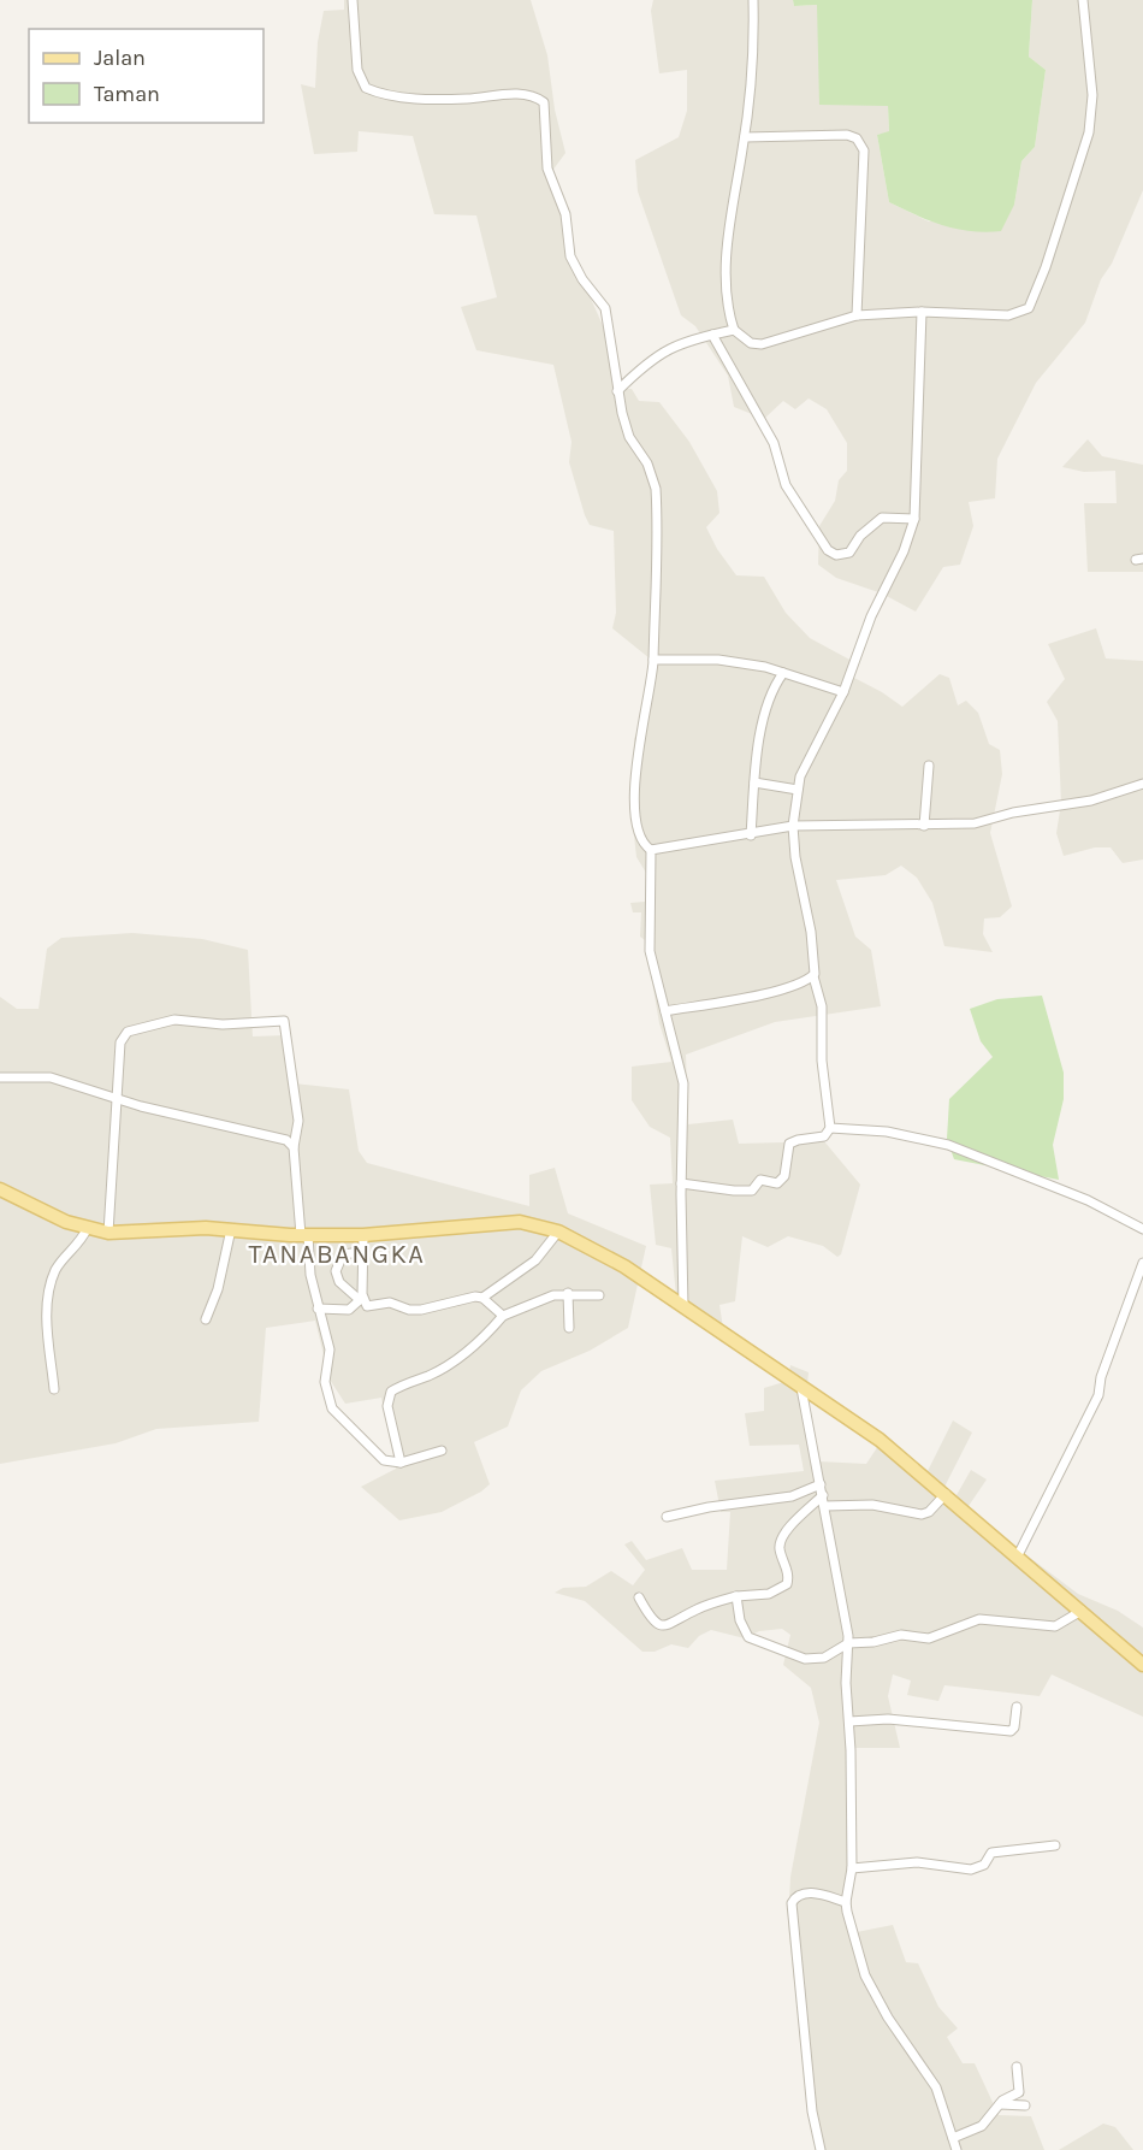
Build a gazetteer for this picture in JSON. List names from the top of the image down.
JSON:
{
  "districts": ["TANABANGKA"],
  "legend": ["Jalan", "Taman"]
}
